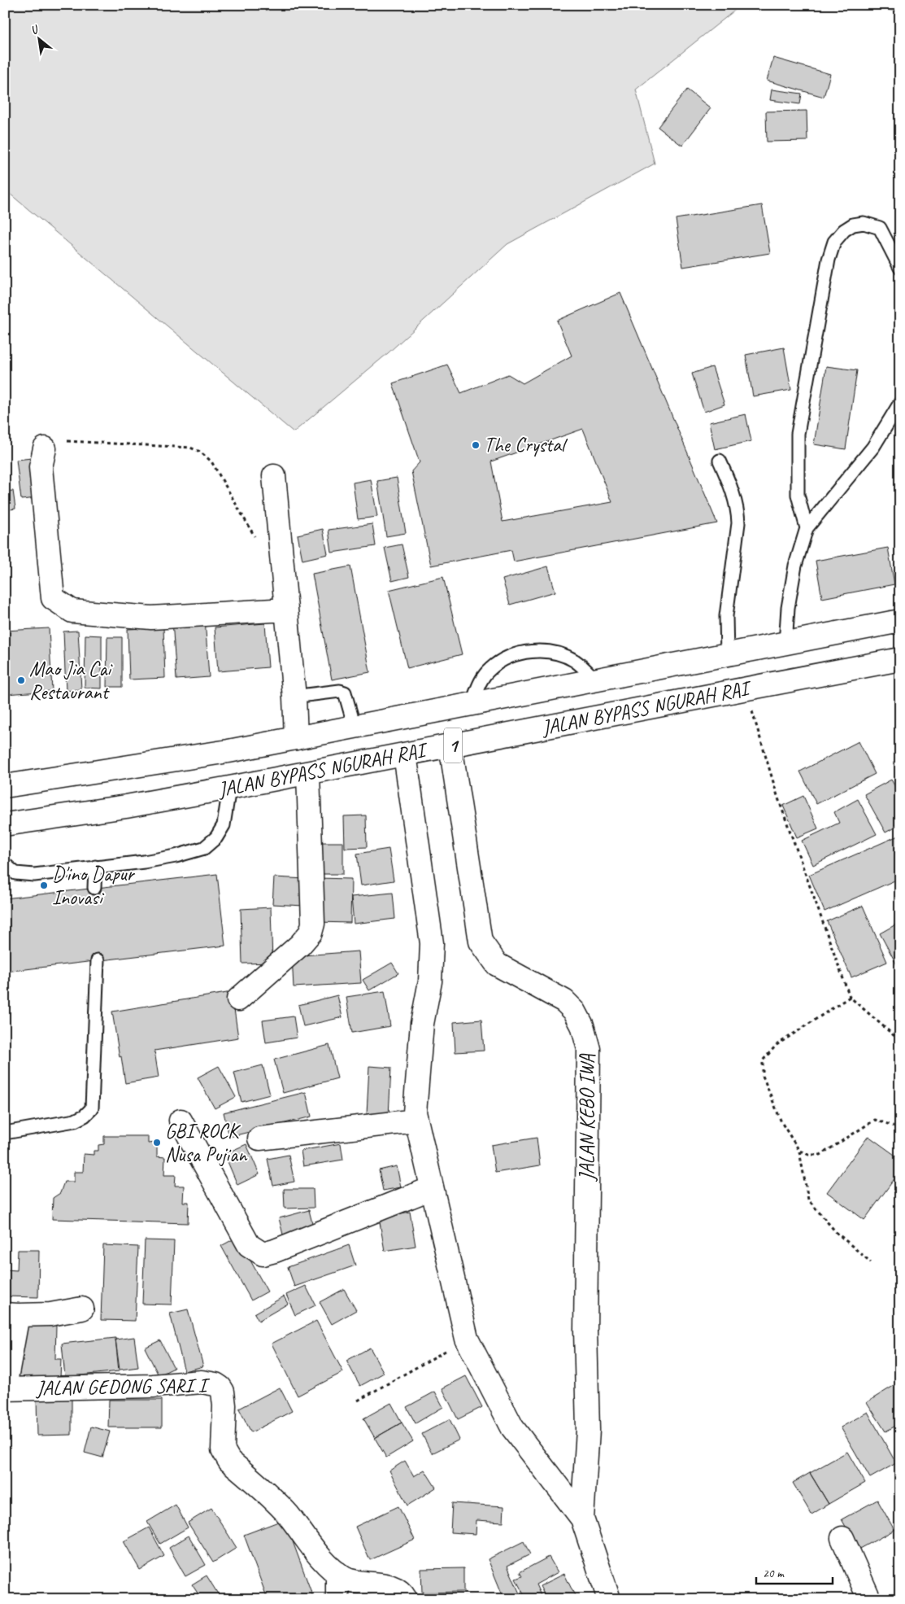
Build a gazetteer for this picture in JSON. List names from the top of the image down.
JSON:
{
  "streets": {
    "main road": [
      "JALAN BYPASS NGURAH RAI",
      "1",
      "JALAN KEBO IWA",
      "JALAN GEDONG SARI I"
    ]
  },
  "crossings": [
    ["JALAN BYPASS NGURAH RAI", "JALAN KEBO IWA"]
  ],
  "places": [
    "The Crystal",
    "Mao Jia Cai Restaurant",
    "D'ino Dapur Inovasi",
    "GBI ROCK Nusa Pujian"
  ],
  "scale_bar": "20 m",
  "north": "top left"
}
